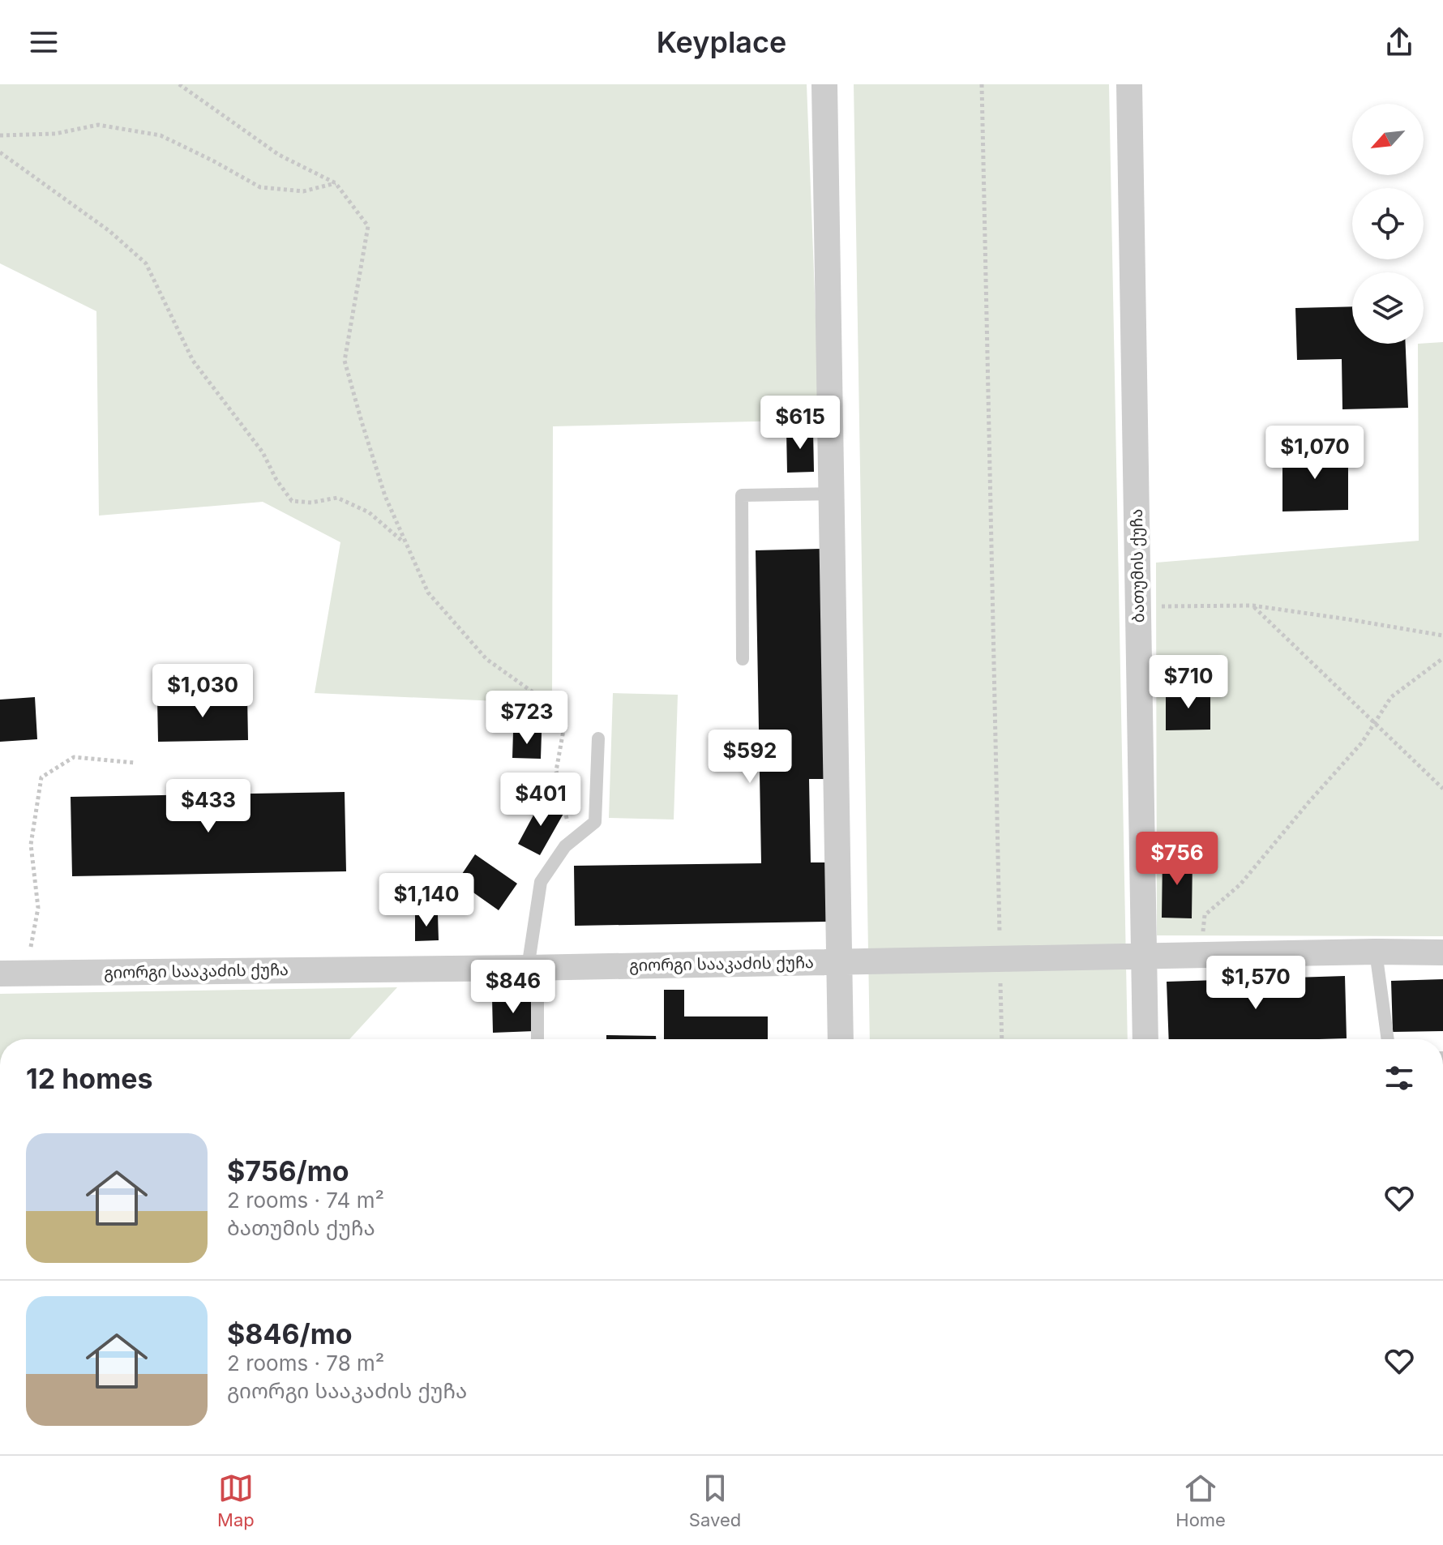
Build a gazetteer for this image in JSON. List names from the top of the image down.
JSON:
{
  "streets": {
    "street": ["ბათუმის ქუჩა", "გიორგი სააკაძის ქუჩა"]
  },
  "crossings": [
    ["ბათუმის ქუჩა", "გიორგი სააკაძის ქუჩა"]
  ],
  "north": "bottom left",
  "page": {
    "header": "Keyplace",
    "price": [
      "$615",
      "$1,070",
      "$710",
      "$1,030",
      "$723",
      "$592",
      "$401",
      "$433",
      "$756",
      "$1,140",
      "$1,570",
      "$846"
    ],
    "heading": "12 homes",
    "list": [
      {
        "name": "$756/mo",
        "note": "2 rooms · 74 m² · ბათუმის ქუჩა"
      },
      {
        "name": "$846/mo",
        "note": "2 rooms · 78 m² · გიორგი სააკაძის ქუჩა"
      }
    ],
    "tabs": ["Map", "Saved", "Home"]
  }
}
